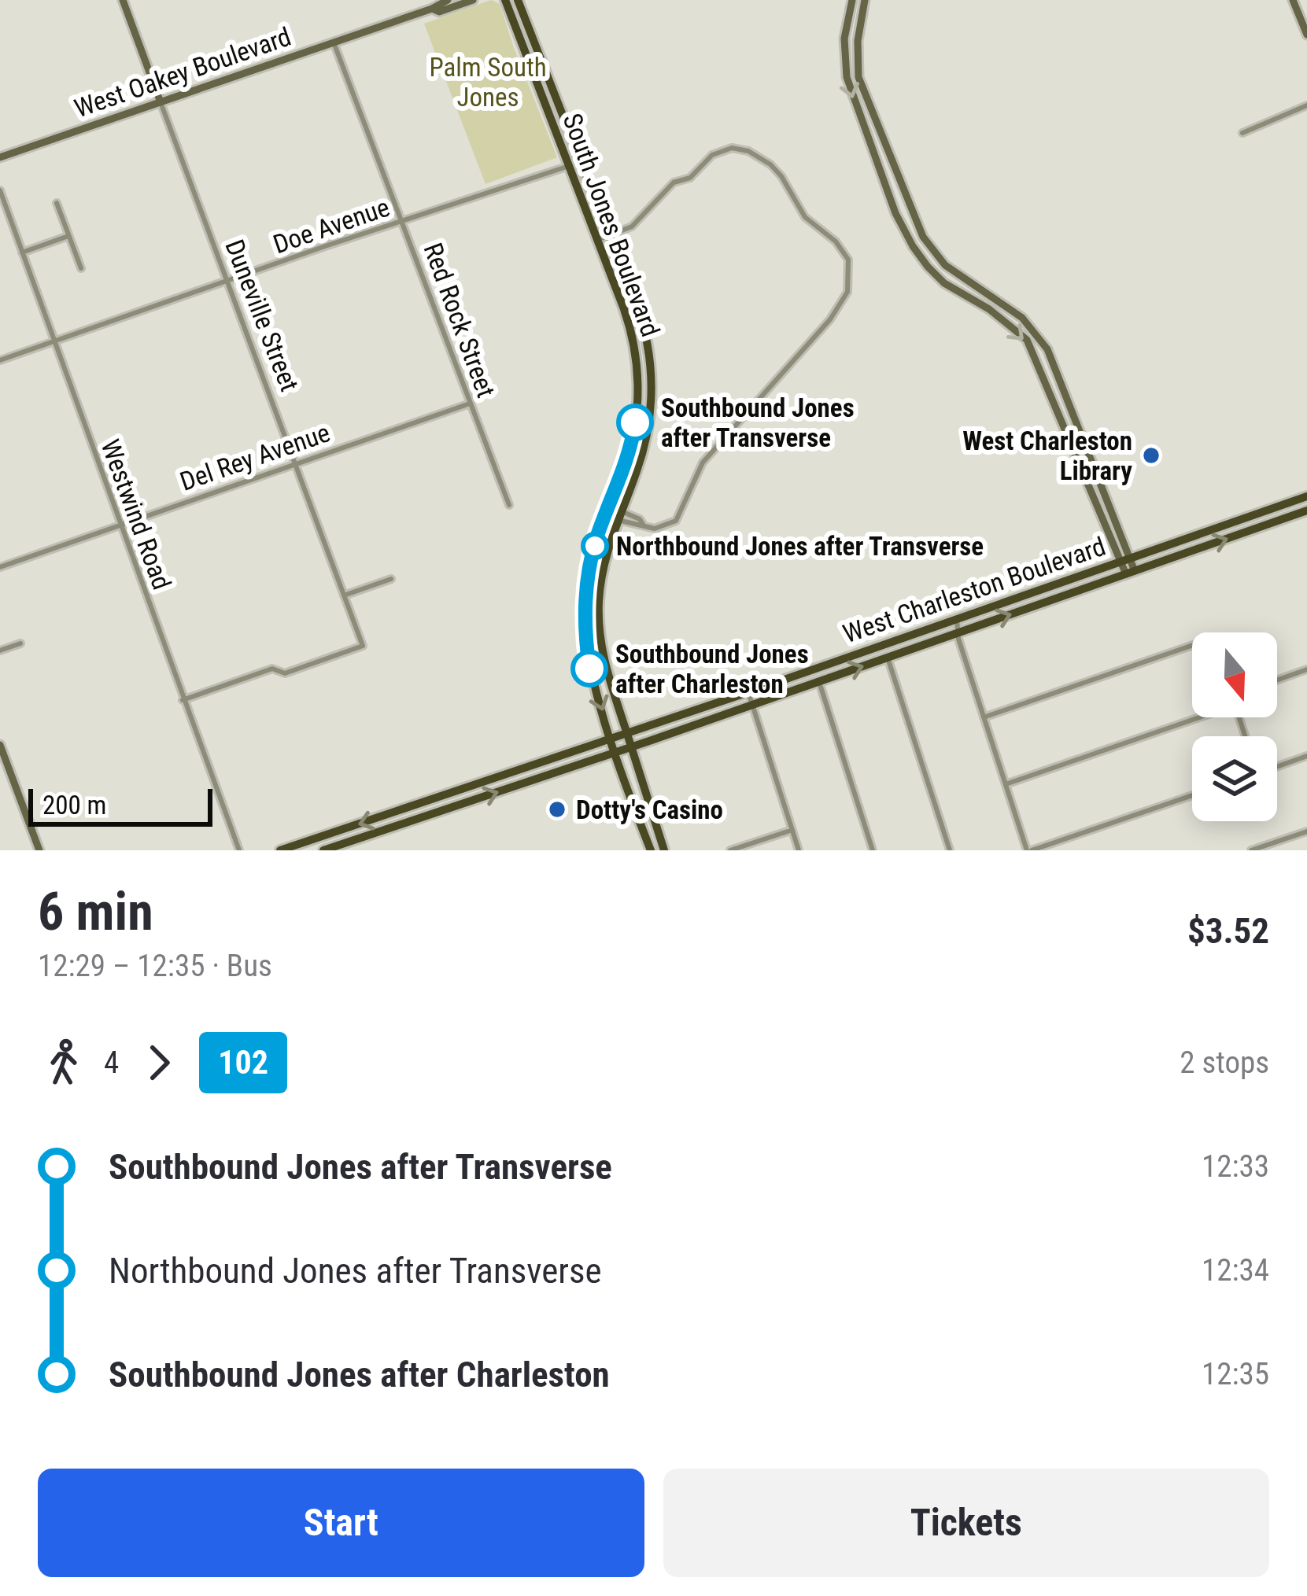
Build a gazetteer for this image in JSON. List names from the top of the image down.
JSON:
{
  "streets": {
    "main road": ["South Jones Boulevard", "West Charleston Boulevard"],
    "street": [
      "West Oakey Boulevard",
      "Doe Avenue",
      "Duneville Street",
      "Red Rock Street",
      "Del Rey Avenue",
      "Westwind Road"
    ]
  },
  "crossings": [
    ["West Oakey Boulevard", "Duneville Street"],
    ["West Oakey Boulevard", "Red Rock Street"],
    ["South Jones Boulevard", "Doe Avenue"],
    ["South Jones Boulevard", "West Charleston Boulevard"],
    ["Doe Avenue", "Duneville Street"],
    ["Doe Avenue", "Red Rock Street"],
    ["Doe Avenue", "Westwind Road"],
    ["Duneville Street", "Del Rey Avenue"],
    ["Duneville Street", "Westwind Road"],
    ["Red Rock Street", "Del Rey Avenue"],
    ["Del Rey Avenue", "Westwind Road"]
  ],
  "parks": ["Palm South Jones"],
  "places": [
    "Southbound Jones after Transverse",
    "West Charleston Library",
    "Northbound Jones after Transverse",
    "Southbound Jones after Charleston",
    "Dotty's Casino"
  ],
  "lines": ["bus line 102"],
  "scale_bar": "200 m",
  "north": "bottom",
  "page": {
    "scale": "200 m",
    "heading": ["6 min", "12:29 – 12:35 · Bus", "$3.52"],
    "legs": ["4", "102", "2 stops"],
    "list": [
      {
        "name": "Southbound Jones after Transverse",
        "value": "12:33"
      },
      {
        "name": "Northbound Jones after Transverse",
        "value": "12:34"
      },
      {
        "name": "Southbound Jones after Charleston",
        "value": "12:35"
      }
    ],
    "buttons": ["Start", "Tickets"]
  }
}
